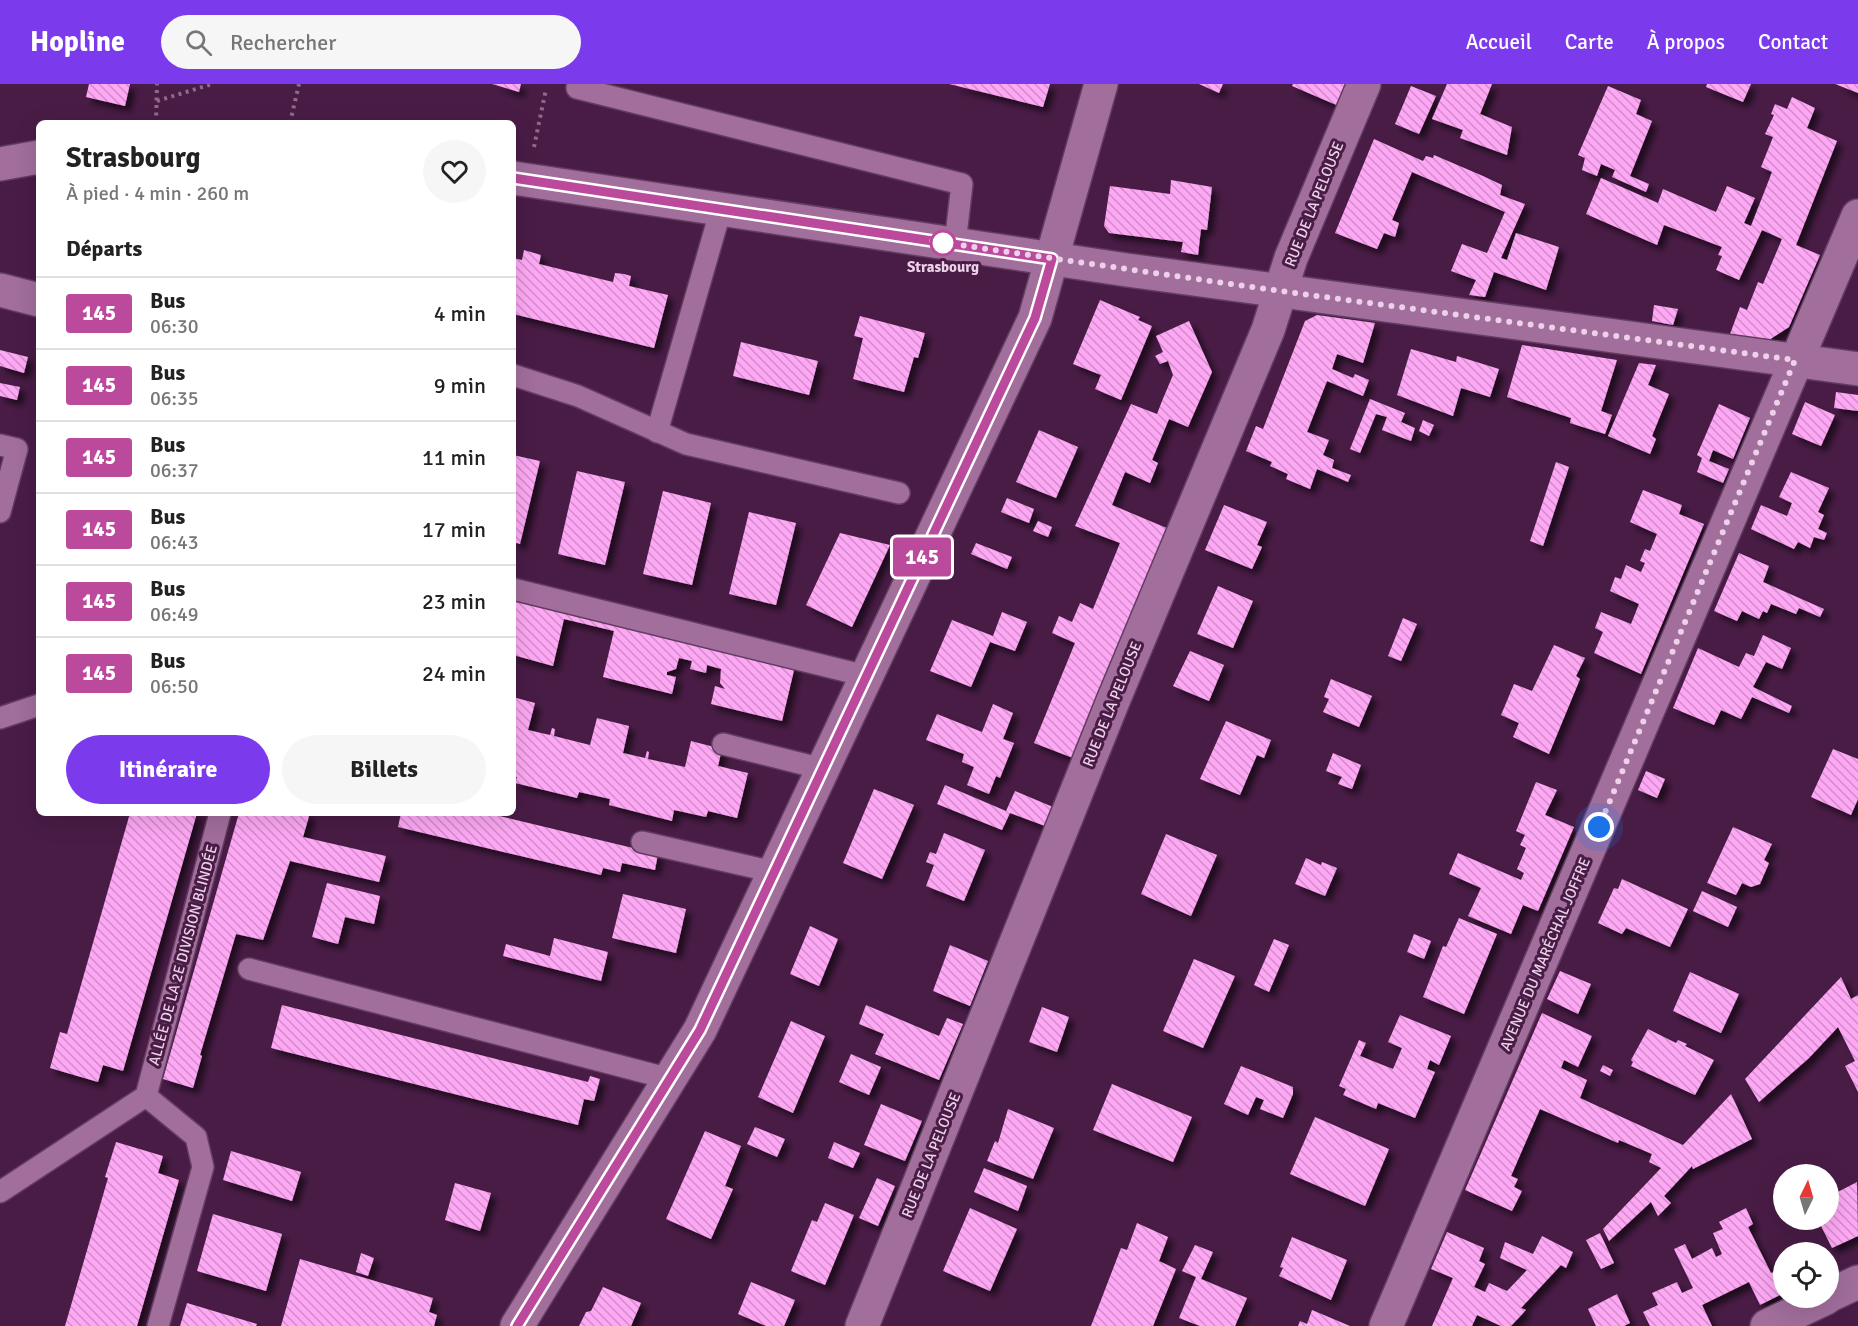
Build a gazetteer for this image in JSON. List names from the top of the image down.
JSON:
{
  "streets": {
    "street": ["RUE DE LA PELOUSE", "AVENUE DU MARÉCHAL JOFFRE"],
    "lane": ["ALLÉE DE LA 2E DIVISION BLINDÉE"]
  },
  "places": ["Strasbourg"],
  "lines": ["bus line 145"],
  "north": "top",
  "page": {
    "header": "Hopline",
    "search": "Rechercher",
    "nav": [
      "Accueil",
      "Carte",
      "À propos",
      "Contact"
    ],
    "on_map": "145",
    "heading": [
      ["Strasbourg", "À pied · 4 min · 260 m"],
      "Départs"
    ],
    "list": [
      {
        "mark": "145",
        "name": "Bus",
        "note": "06:30",
        "value": "4 min"
      },
      {
        "mark": "145",
        "name": "Bus",
        "note": "06:35",
        "value": "9 min"
      },
      {
        "mark": "145",
        "name": "Bus",
        "note": "06:37",
        "value": "11 min"
      },
      {
        "mark": "145",
        "name": "Bus",
        "note": "06:43",
        "value": "17 min"
      },
      {
        "mark": "145",
        "name": "Bus",
        "note": "06:49",
        "value": "23 min"
      },
      {
        "mark": "145",
        "name": "Bus",
        "note": "06:50",
        "value": "24 min"
      }
    ],
    "buttons": ["Itinéraire", "Billets"]
  }
}
